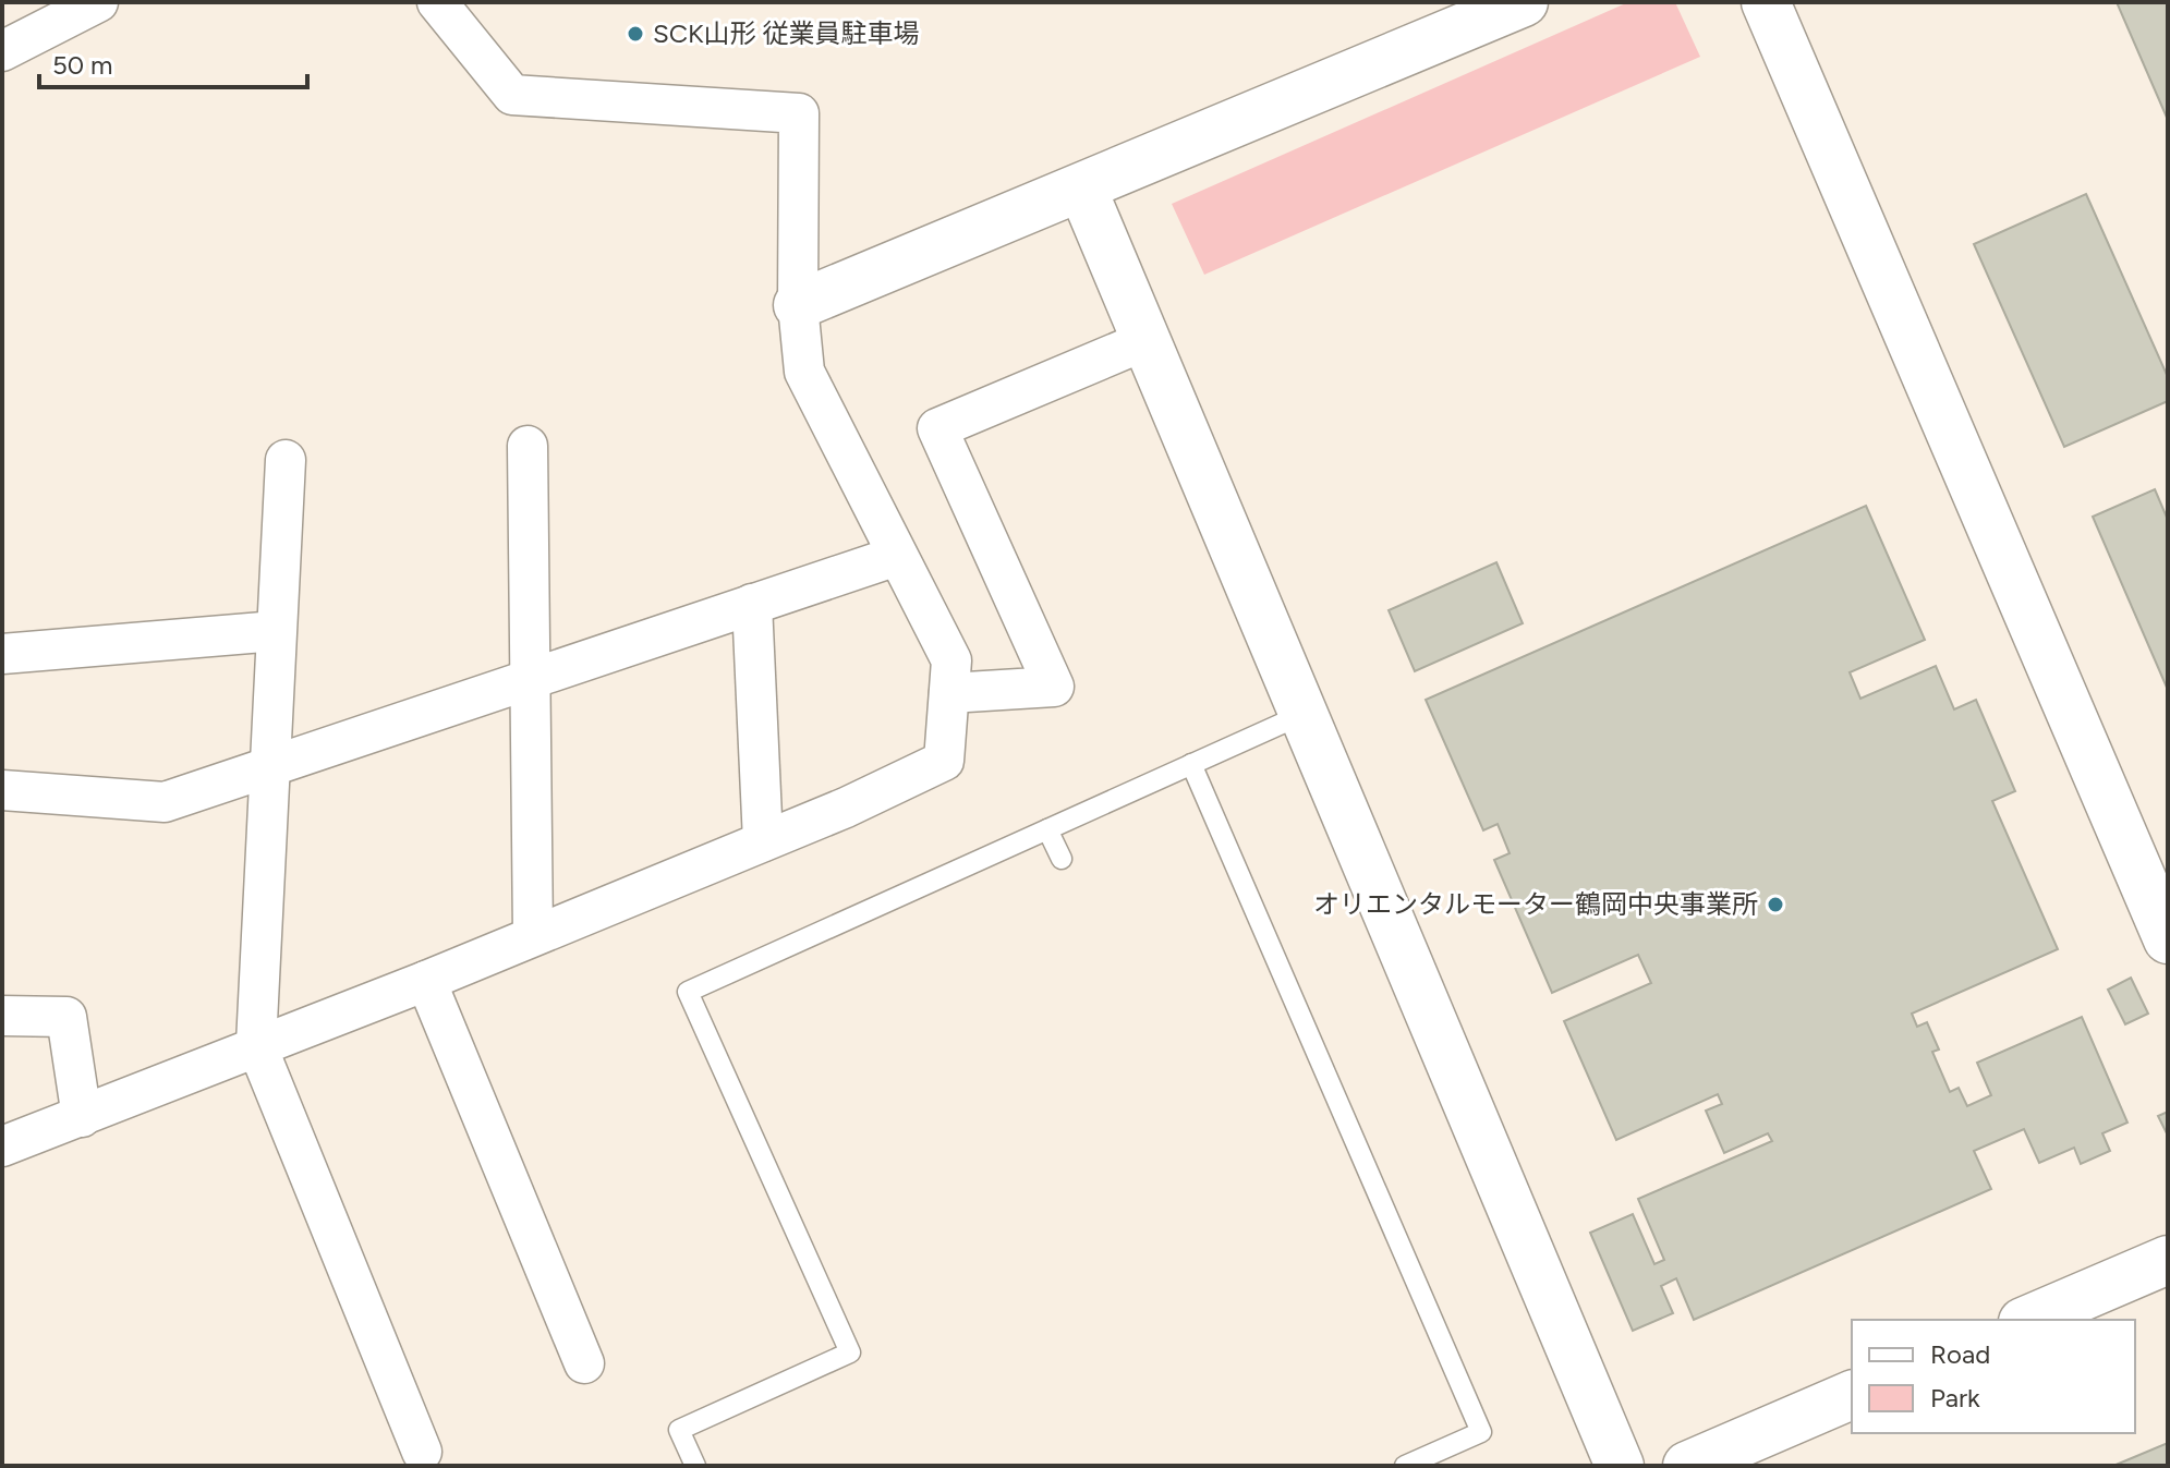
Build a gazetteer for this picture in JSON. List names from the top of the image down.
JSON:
{
  "places": ["SCK山形 従業員駐車場", "オリエンタルモーター鶴岡中央事業所"],
  "legend": ["Road", "Park"],
  "scale_bar": "50 m"
}
